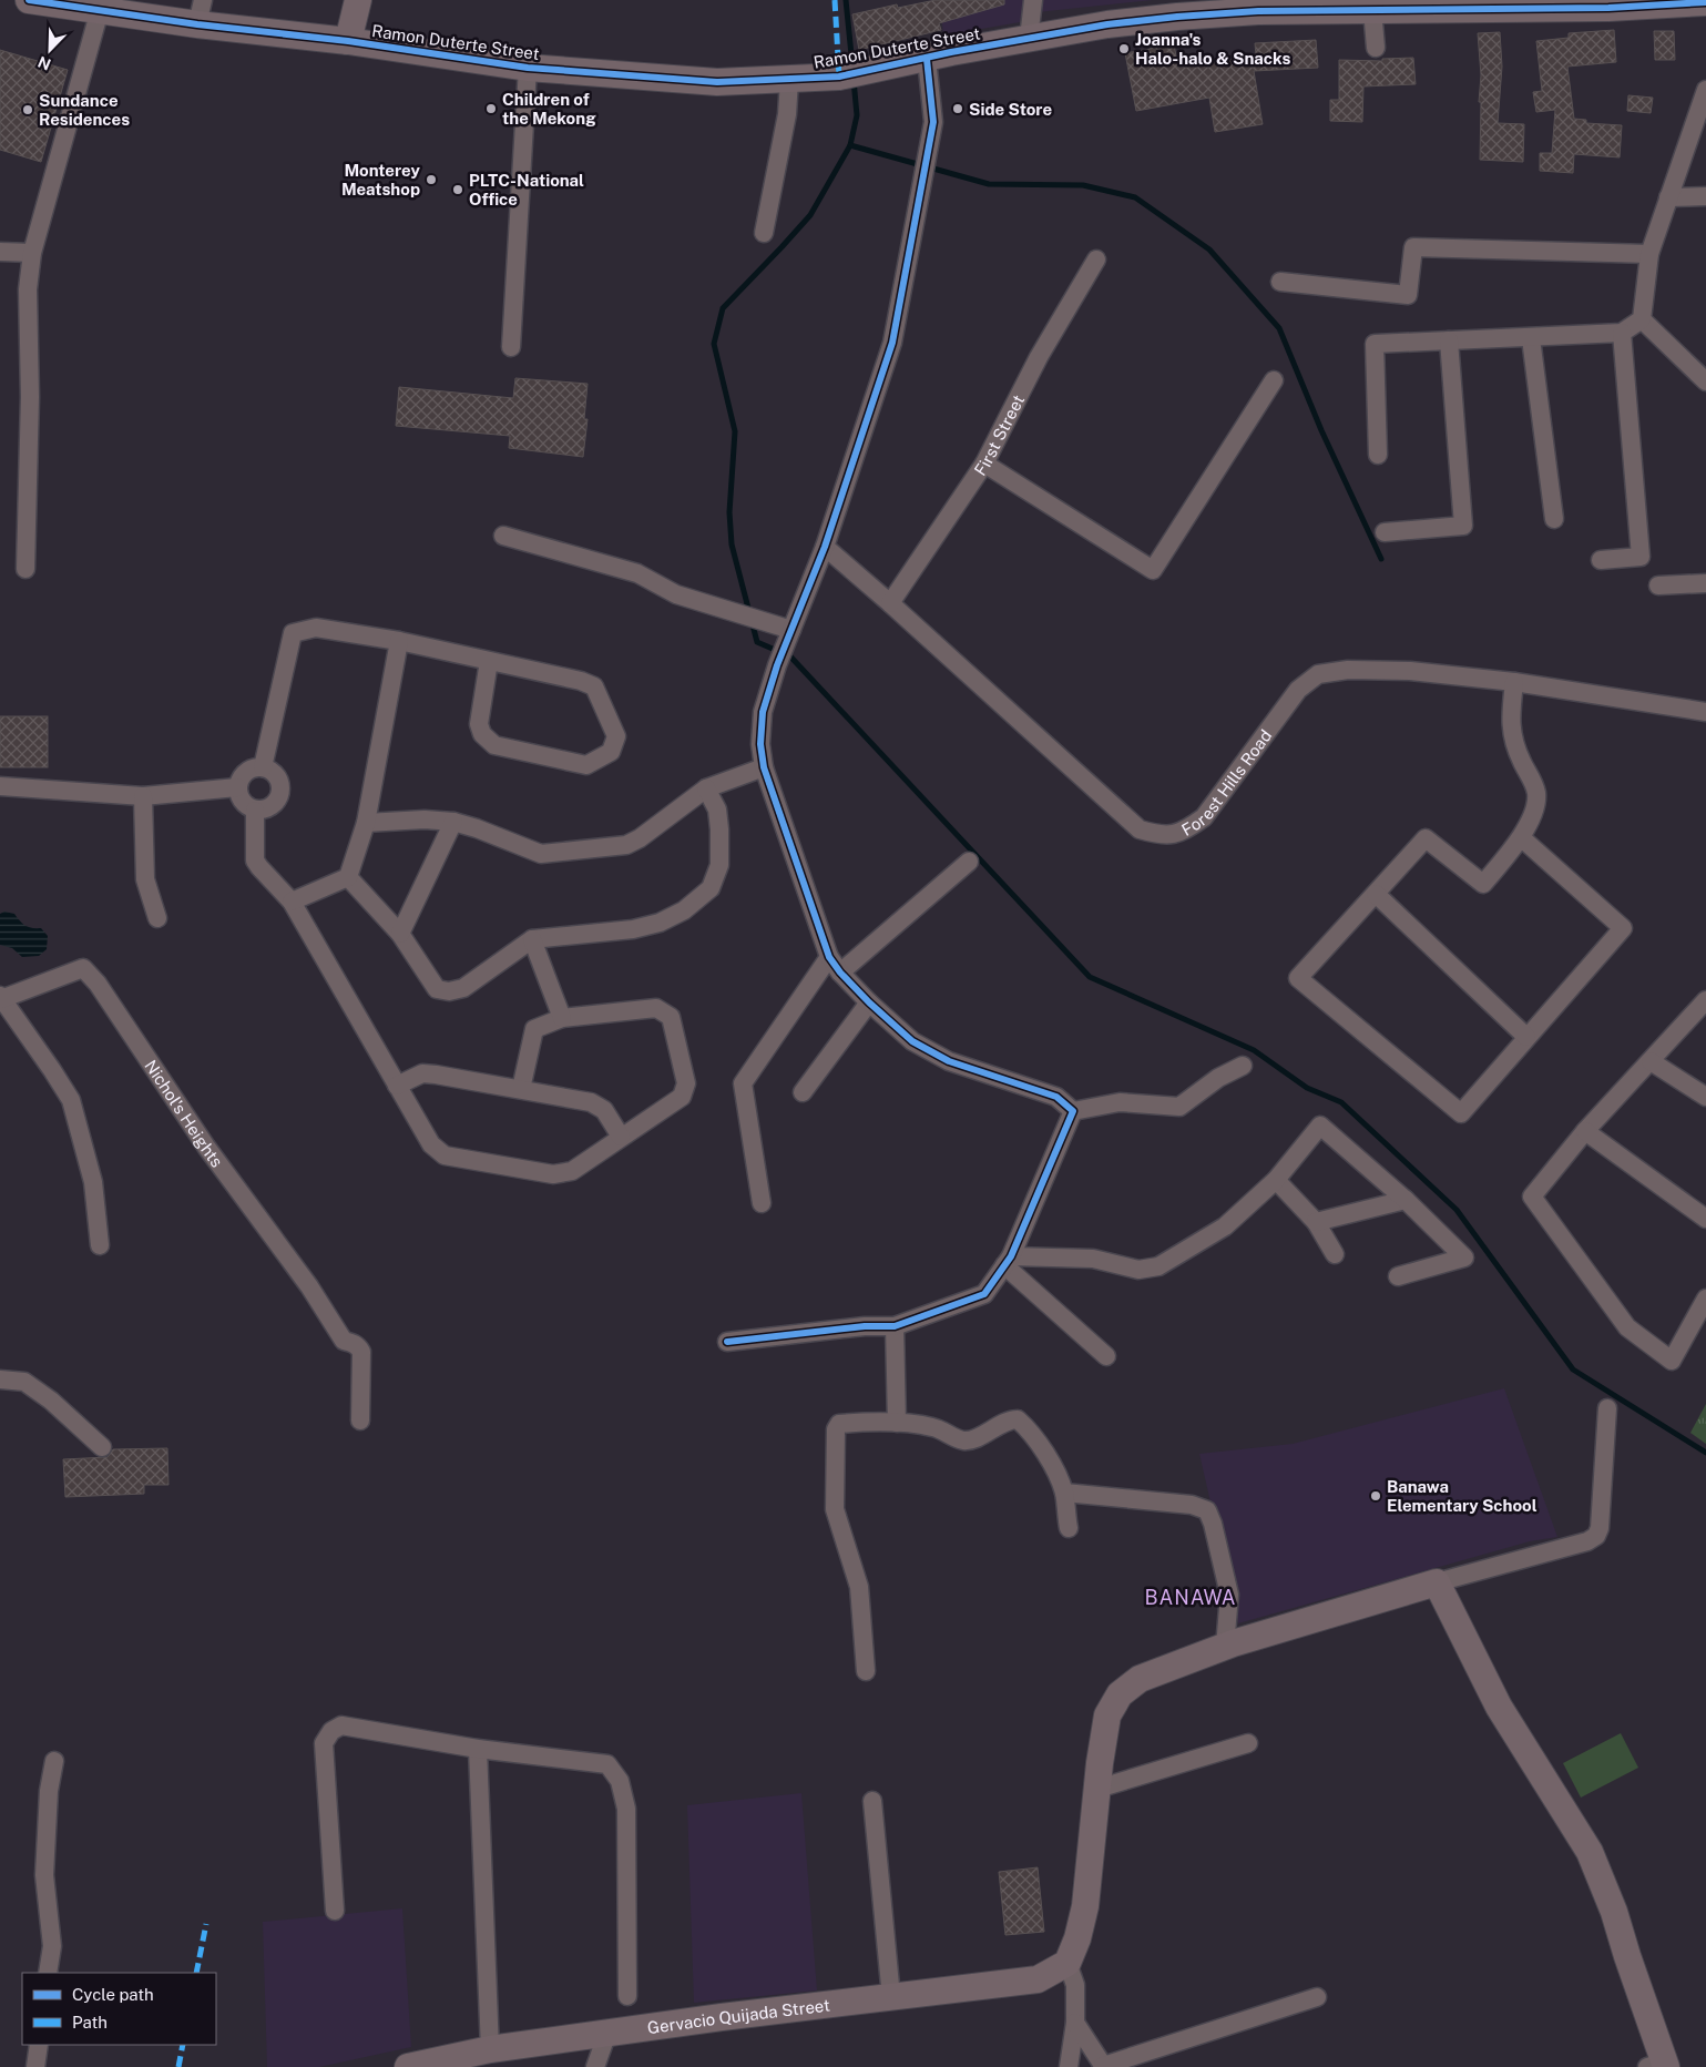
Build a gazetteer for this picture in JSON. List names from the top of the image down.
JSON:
{
  "streets": {
    "street": [
      "Ramon Duterte Street",
      "First Street",
      "Forest Hills Road",
      "Nichol's Heights",
      "Gervacio Quijada Street"
    ]
  },
  "crossings": [
    ["First Street", "Forest Hills Road"]
  ],
  "districts": ["BANAWA"],
  "places": [
    "Joanna's Halo-halo & Snacks",
    "Children of the Mekong",
    "Side Store",
    "Sundance Residences",
    "Monterey Meatshop",
    "PLTC-National Office",
    "Banawa Elementary School"
  ],
  "legend": ["Cycle path", "Path"],
  "north": "bottom left"
}
